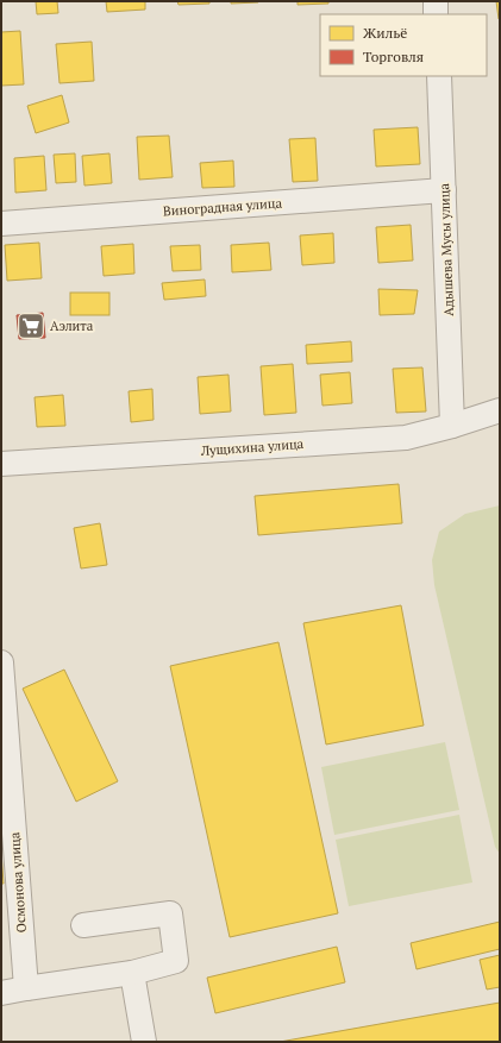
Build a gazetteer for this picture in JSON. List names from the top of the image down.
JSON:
{
  "streets": {
    "street": [
      "Виноградная улица",
      "Адышева Мусы улица",
      "Лущихина улица",
      "Осмонова улица"
    ]
  },
  "crossings": [
    ["Виноградная улица", "Адышева Мусы улица"],
    ["Адышева Мусы улица", "Лущихина улица"]
  ],
  "places": {
    "supermarket": ["Аэлита"]
  },
  "legend": ["Жильё", "Торговля"]
}
